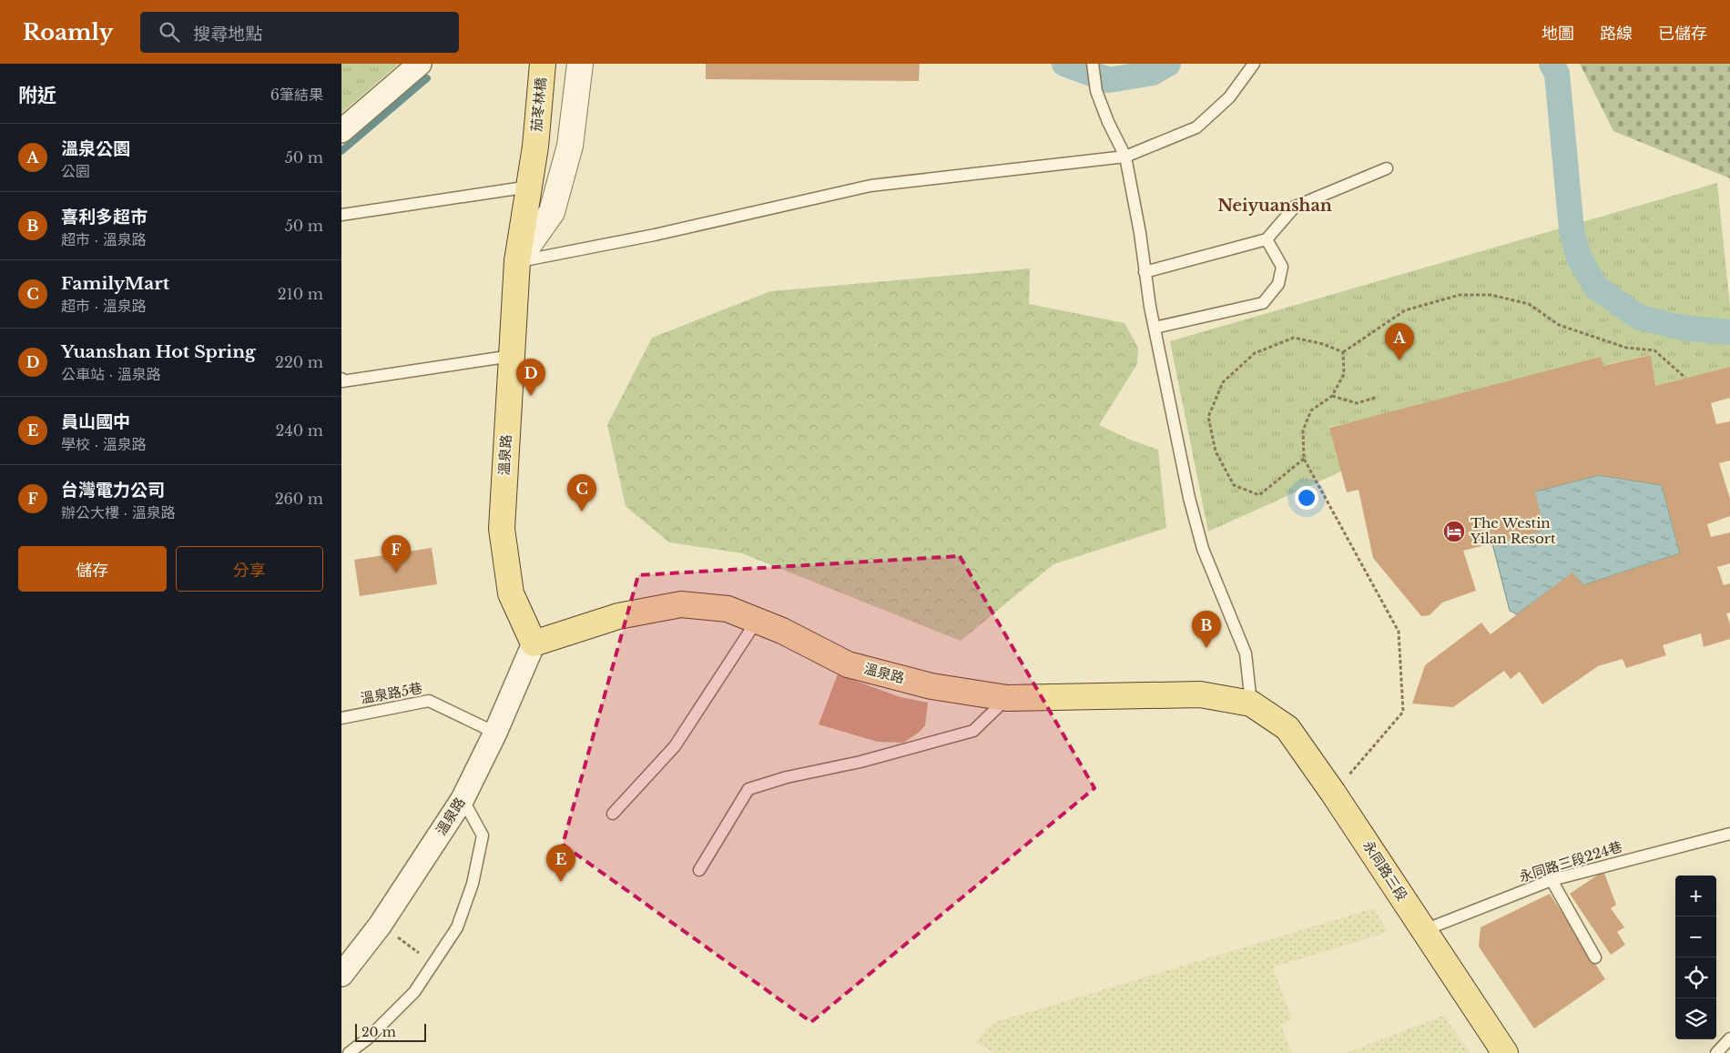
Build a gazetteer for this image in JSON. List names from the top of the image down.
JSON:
{
  "streets": {
    "main road": ["茄苳林橋", "溫泉路", "永同路三段"],
    "lane": ["溫泉路5巷", "永同路三段224巷"]
  },
  "crossings": [
    ["茄苳林橋", "溫泉路"],
    ["溫泉路", "溫泉路5巷"],
    ["溫泉路", "永同路三段"],
    ["永同路三段224巷", "永同路三段"]
  ],
  "districts": ["Neiyuanshan"],
  "places": {
    "hotel": ["The Westin Yilan Resort"]
  },
  "scale_bar": "20 m",
  "page": {
    "header": "Roamly",
    "search": "搜尋地點",
    "nav": ["地圖", "路線", "已儲存"],
    "heading": ["附近", "6筆結果"],
    "list": [
      {
        "mark": "A",
        "name": "溫泉公園",
        "note": "公園",
        "value": "50 m"
      },
      {
        "mark": "B",
        "name": "喜利多超市",
        "note": "超市 · 溫泉路",
        "value": "50 m"
      },
      {
        "mark": "C",
        "name": "FamilyMart",
        "note": "超市 · 溫泉路",
        "value": "210 m"
      },
      {
        "mark": "D",
        "name": "Yuanshan Hot Spring",
        "note": "公車站 · 溫泉路",
        "value": "220 m"
      },
      {
        "mark": "E",
        "name": "員山國中",
        "note": "學校 · 溫泉路",
        "value": "240 m"
      },
      {
        "mark": "F",
        "name": "台灣電力公司",
        "note": "辦公大樓 · 溫泉路",
        "value": "260 m"
      }
    ],
    "pins": [
      "A",
      "D",
      "C",
      "F",
      "B",
      "E"
    ],
    "buttons": ["儲存", "分享"],
    "map_buttons": ["+", "−"],
    "scale": "20 m"
  }
}
